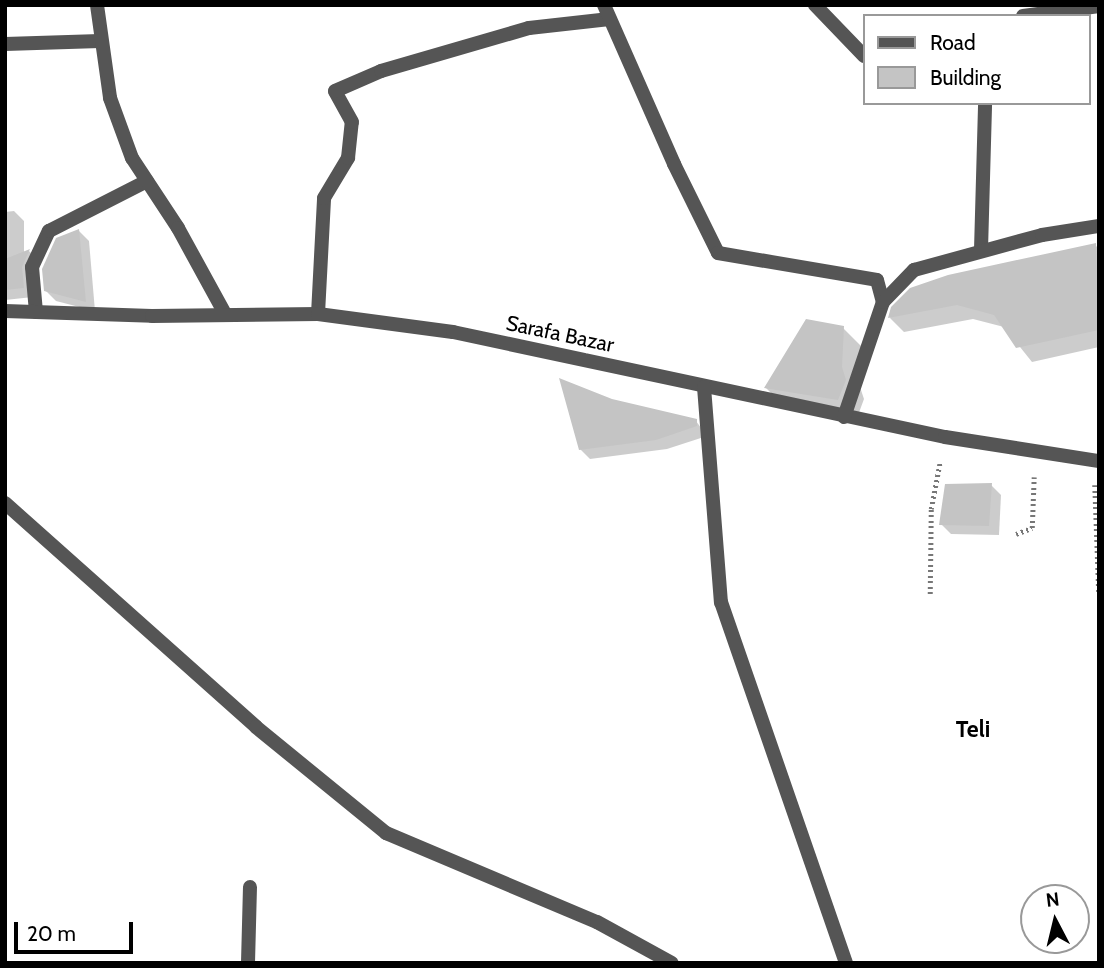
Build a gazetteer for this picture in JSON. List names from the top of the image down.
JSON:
{
  "streets": {
    "street": ["Sarafa Bazar"]
  },
  "districts": ["Teli"],
  "legend": ["Road", "Building"],
  "scale_bar": "20 m",
  "north": "top"
}
